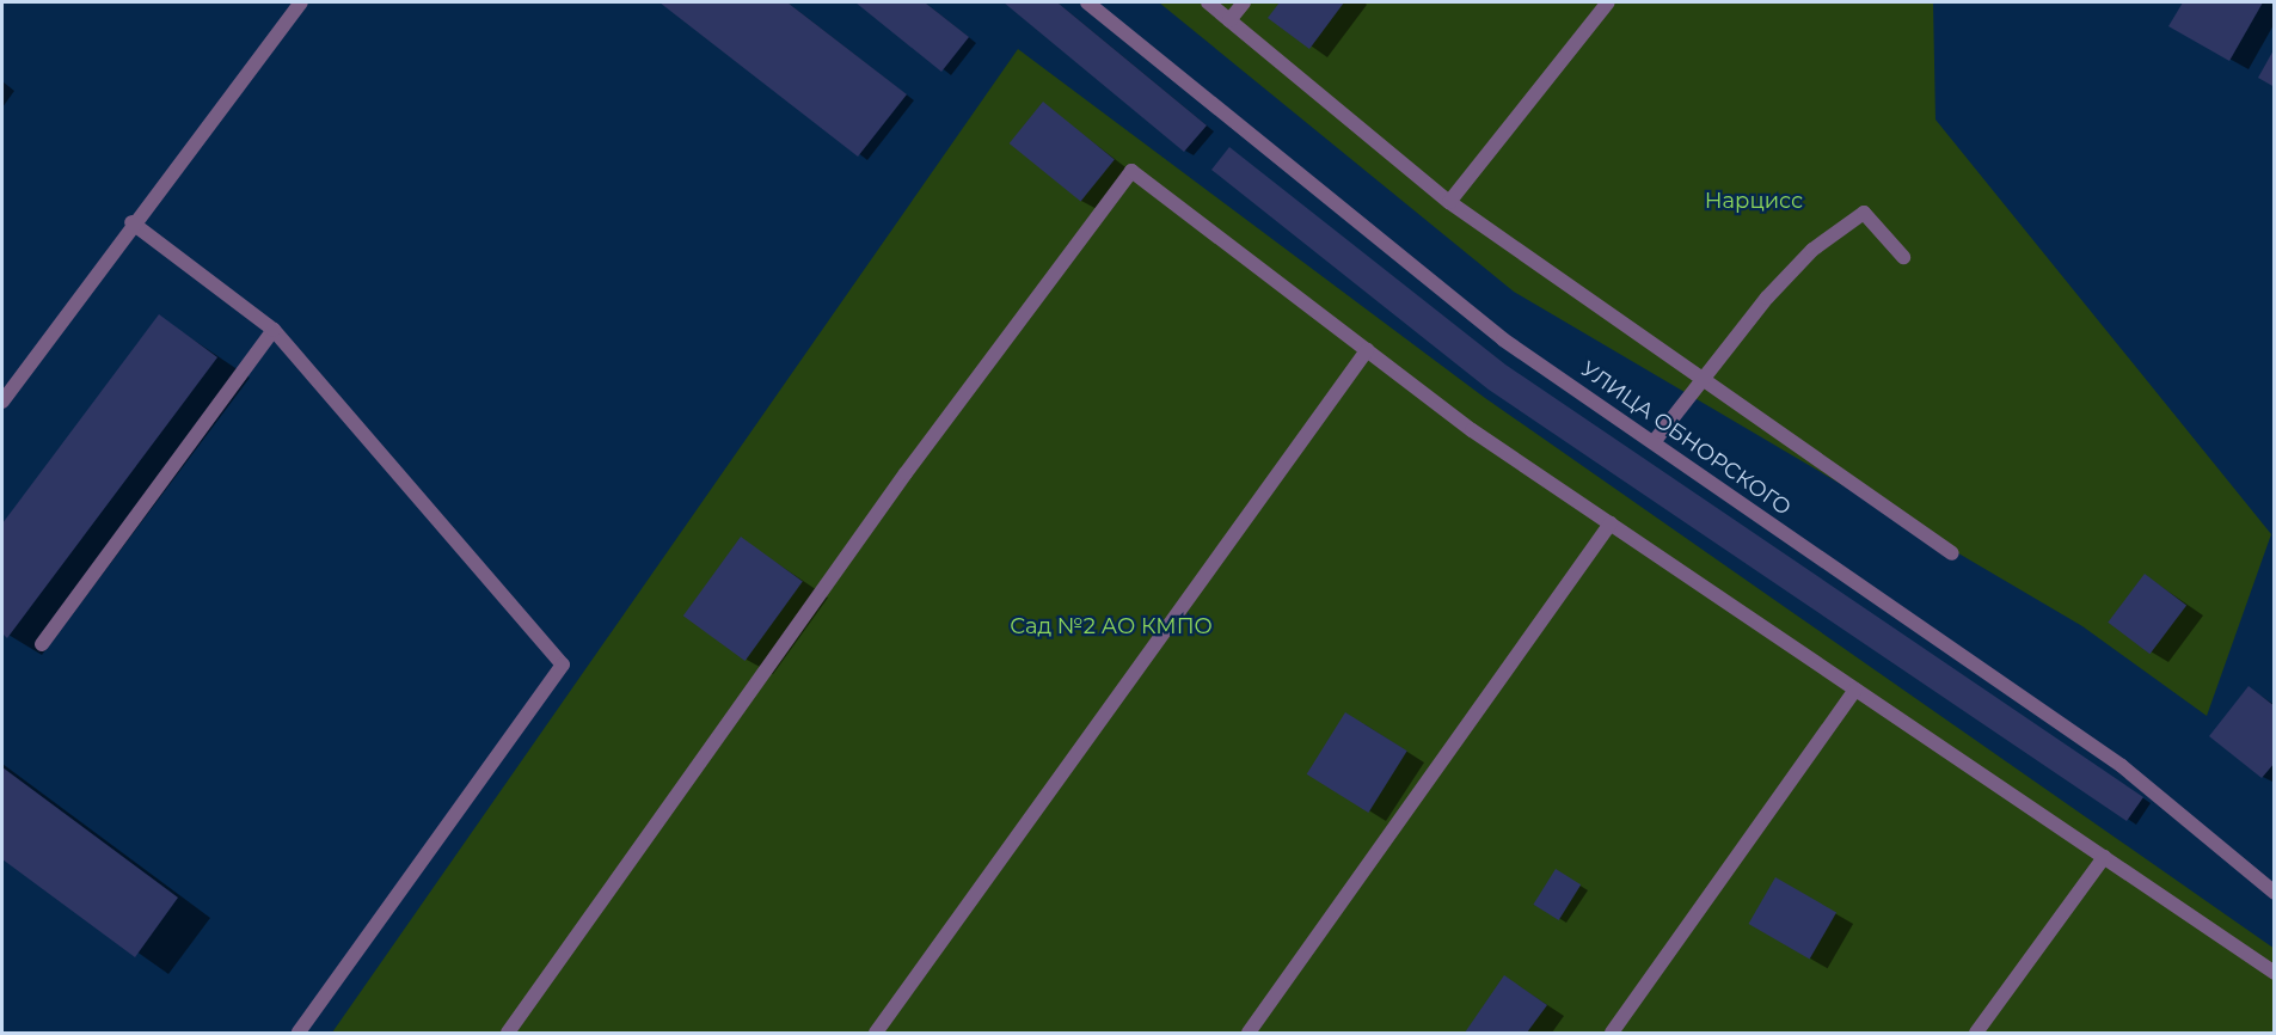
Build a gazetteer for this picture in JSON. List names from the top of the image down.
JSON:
{
  "streets": {
    "street": ["УЛИЦА ОБНОРСКОГО"]
  },
  "parks": ["Нарцисс", "Сад №2 АО КМПО"]
}
